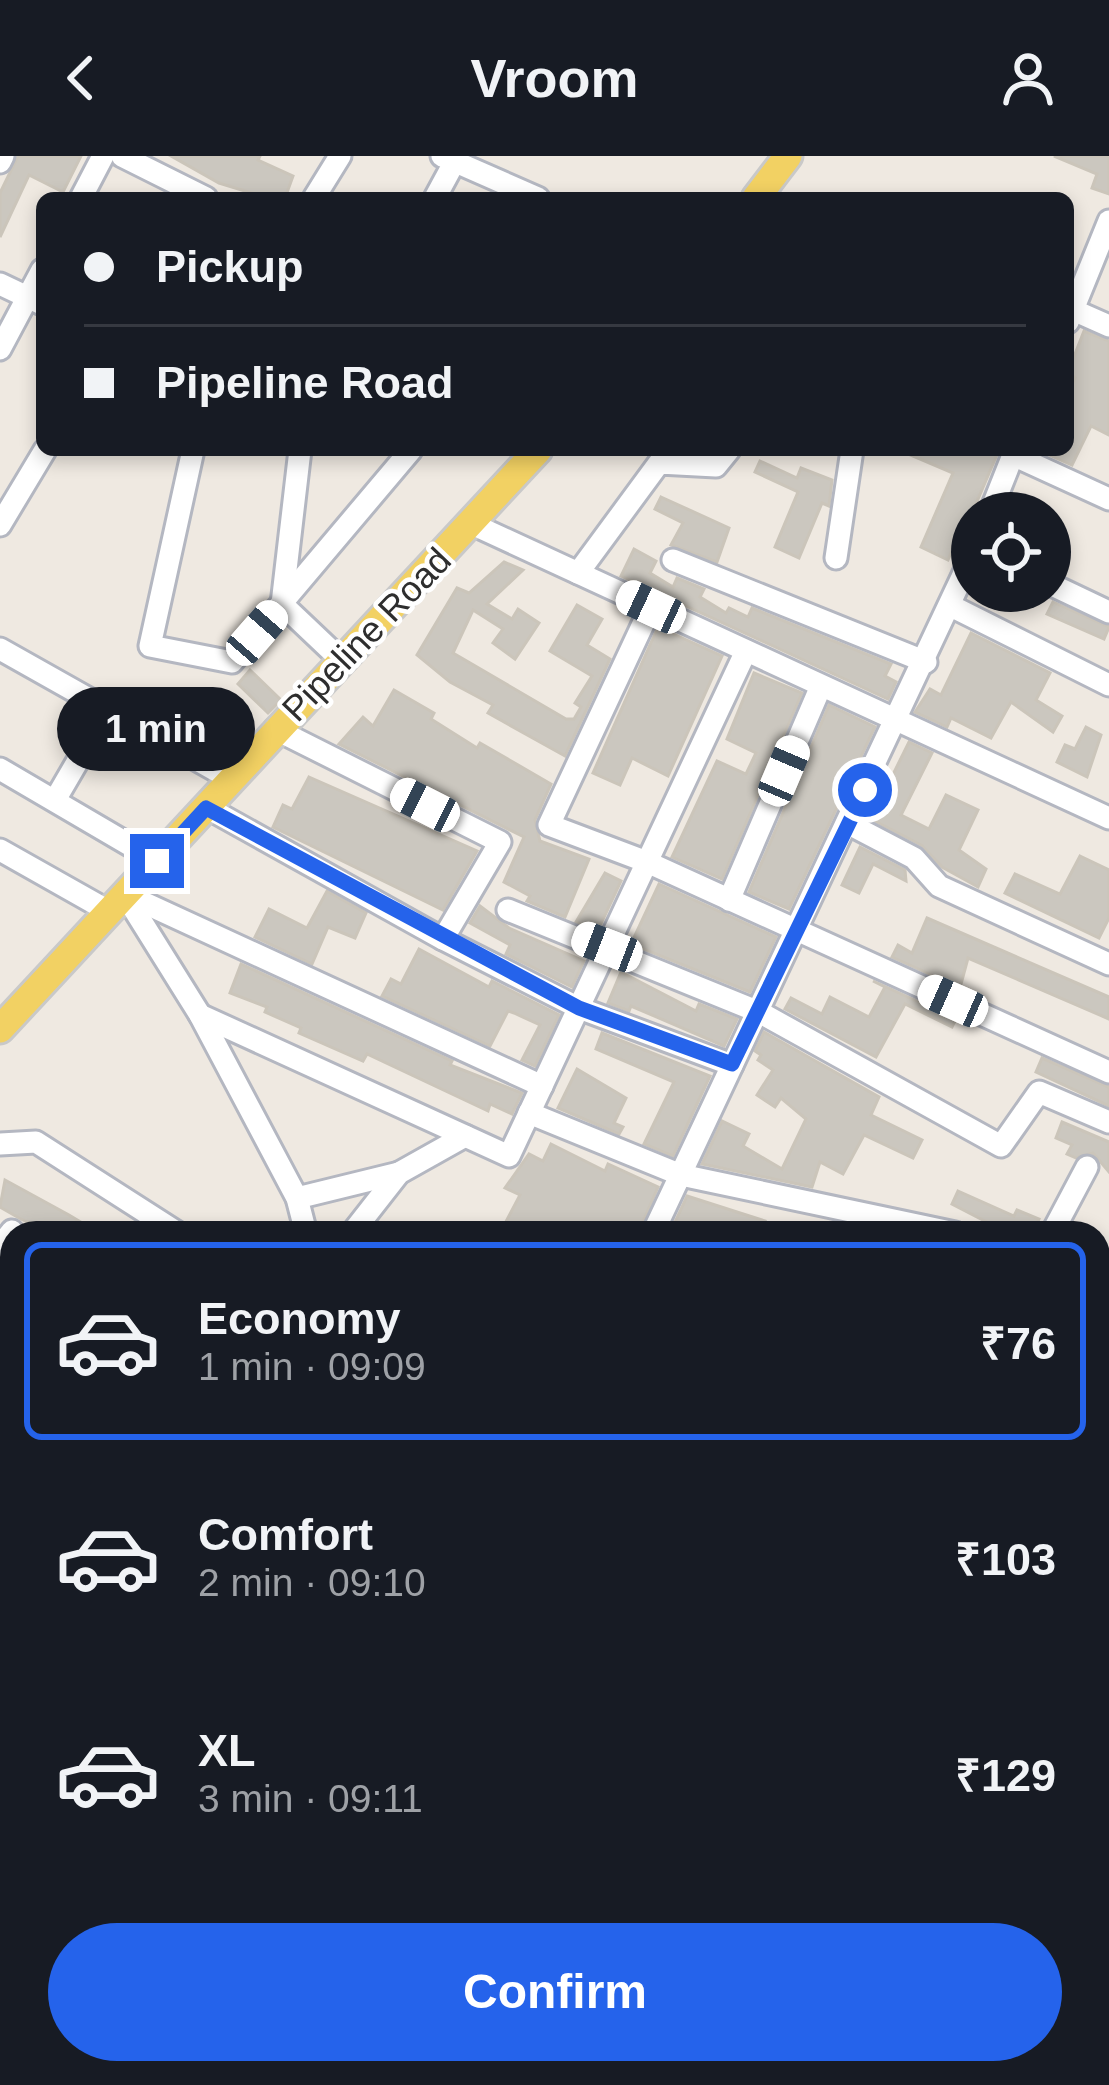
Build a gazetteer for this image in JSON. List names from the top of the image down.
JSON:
{
  "streets": {
    "main road": ["Pipeline Road"]
  },
  "page": {
    "header": "Vroom",
    "banner": ["Pickup", "Pipeline Road"],
    "bubble": "1 min",
    "list": [
      {
        "name": "Economy",
        "note": "1 min · 09:09",
        "value": "₹76"
      },
      {
        "name": "Comfort",
        "note": "2 min · 09:10",
        "value": "₹103"
      },
      {
        "name": "XL",
        "note": "3 min · 09:11",
        "value": "₹129"
      }
    ],
    "buttons": "Confirm"
  }
}
